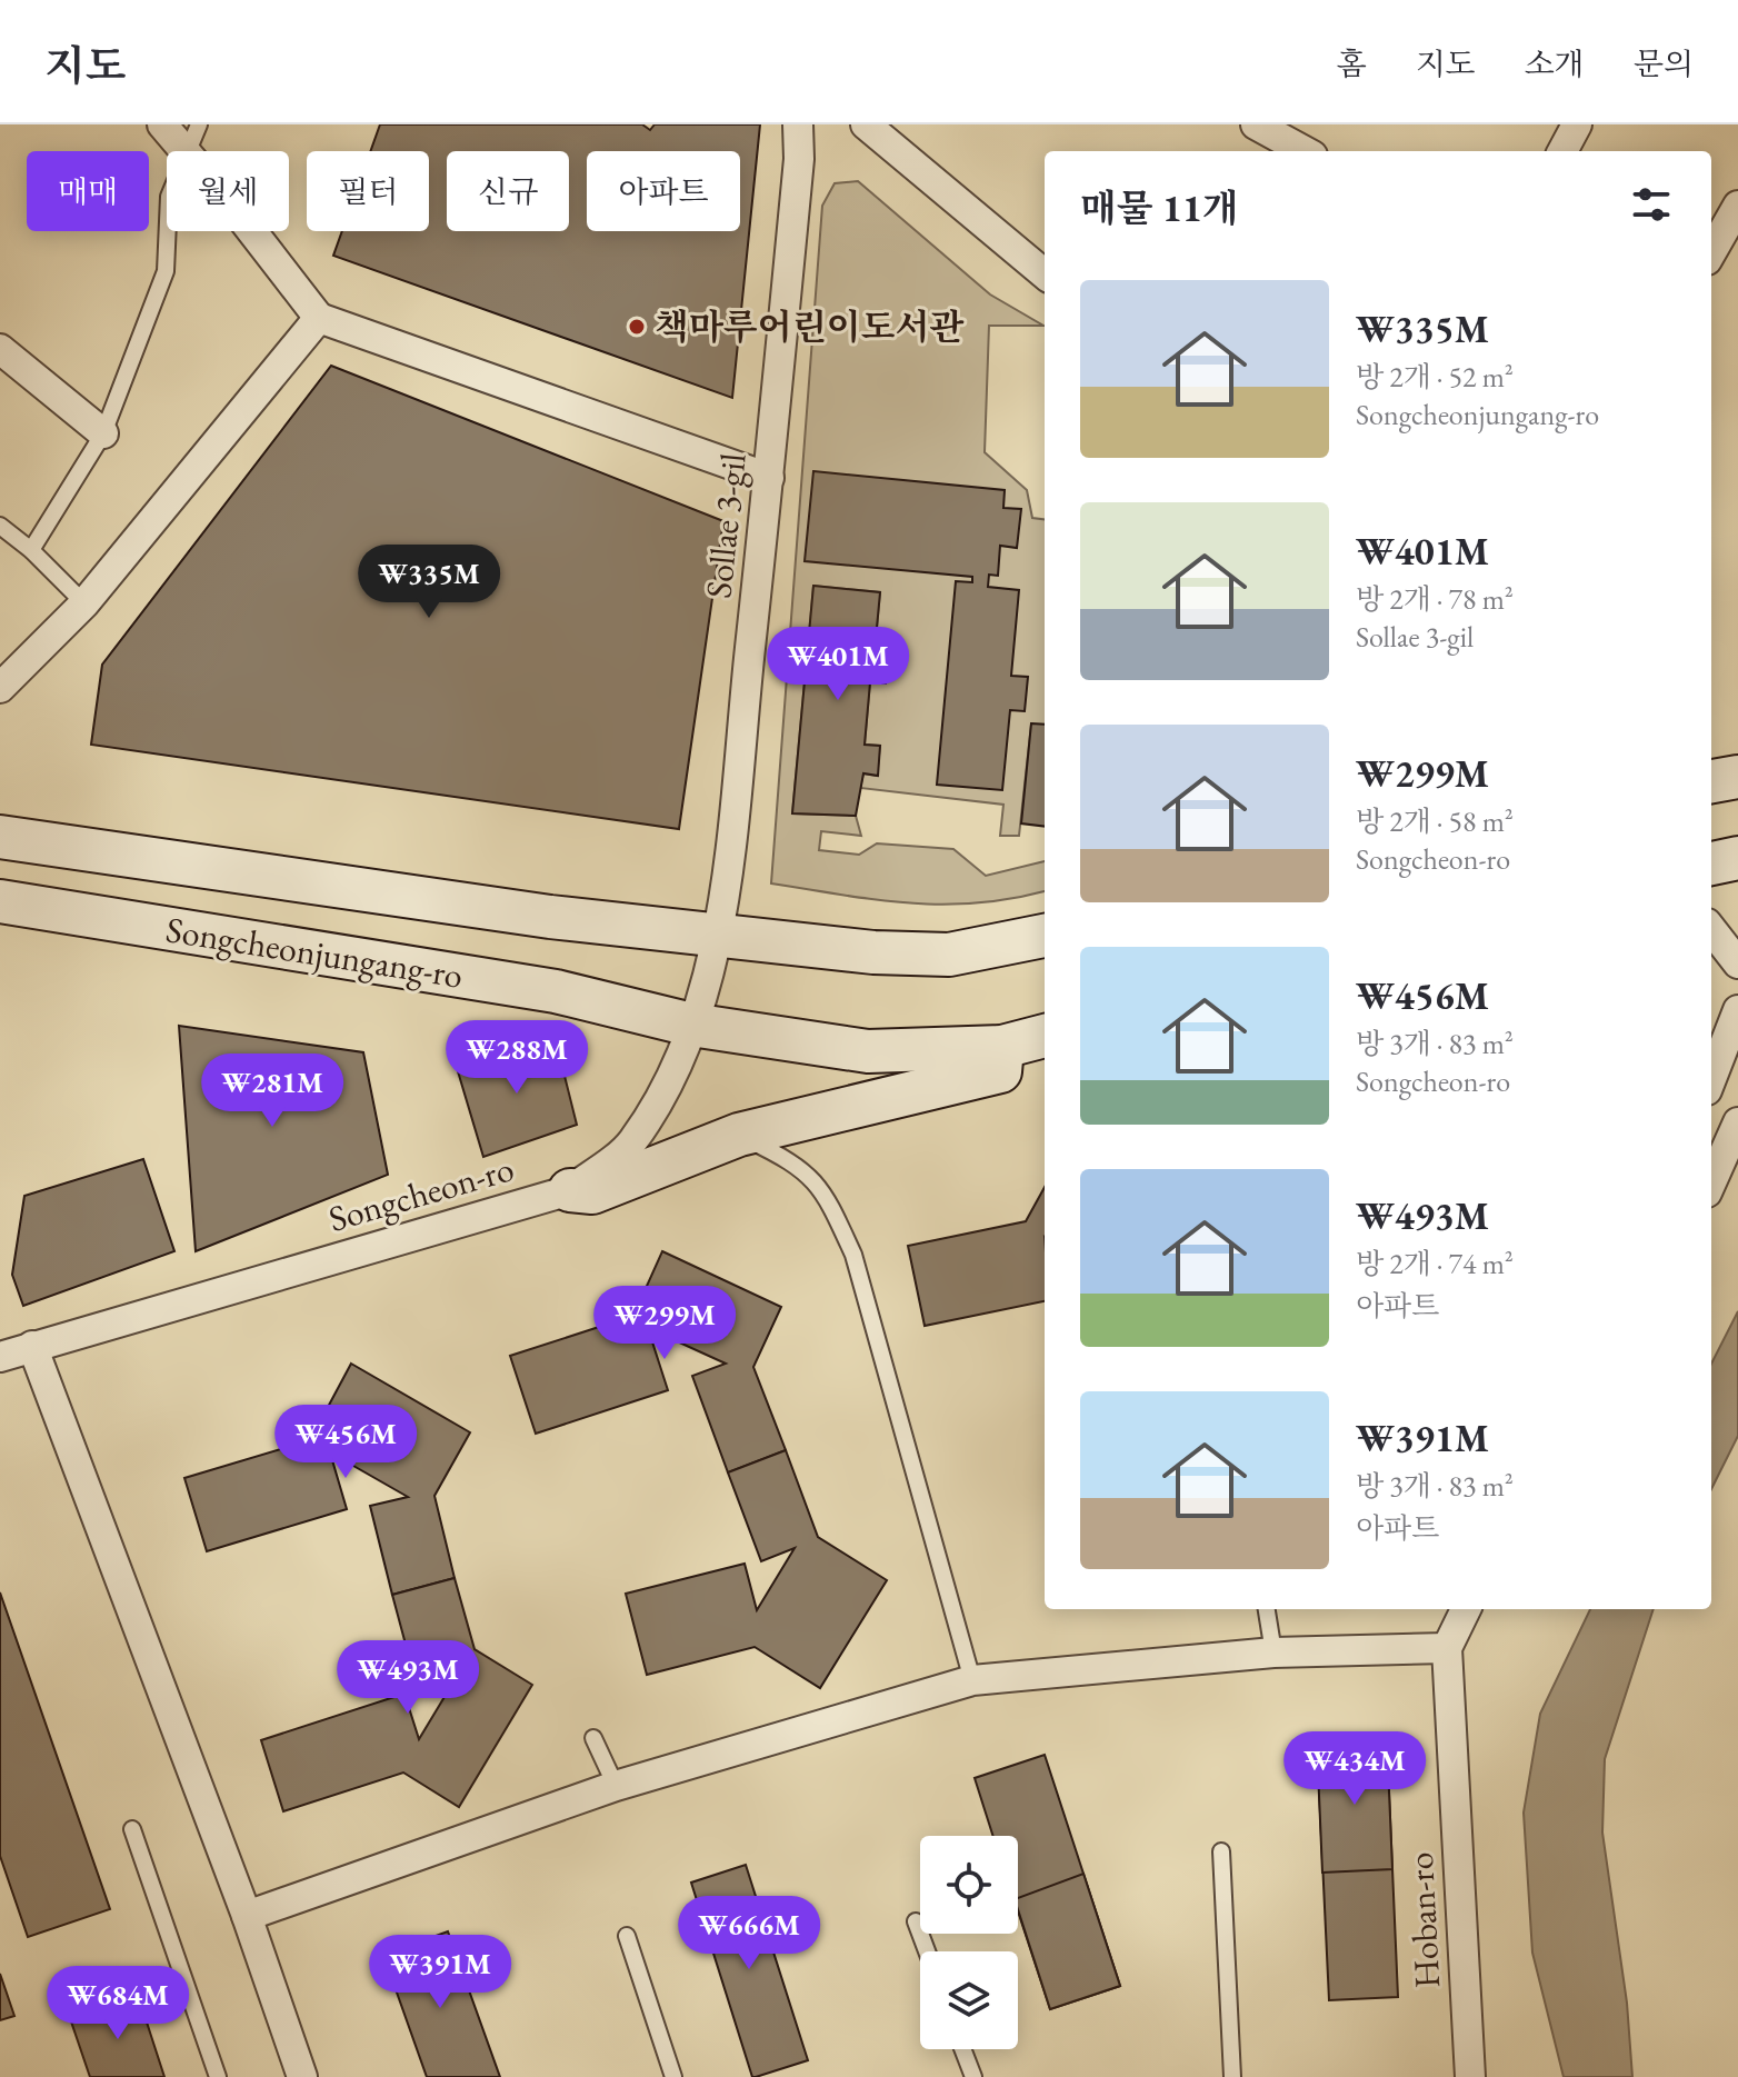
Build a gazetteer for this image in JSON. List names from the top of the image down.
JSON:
{
  "streets": {
    "street": [
      "Sollae 3-gil",
      "Songcheonjungang-ro",
      "Songcheon-ro",
      "Hoban-ro"
    ]
  },
  "crossings": [
    ["Sollae 3-gil", "Songcheonjungang-ro"],
    ["Sollae 3-gil", "Songcheon-ro"],
    ["Songcheonjungang-ro", "Songcheon-ro"]
  ],
  "places": ["책마루어린이도서관"],
  "page": {
    "header": "지도",
    "nav": [
      "홈",
      "지도",
      "소개",
      "문의"
    ],
    "chip": [
      "매매",
      "월세",
      "필터",
      "신규",
      "아파트"
    ],
    "heading": "매물 11개",
    "list": [
      {
        "name": "₩335M",
        "note": "방 2개 · 52 m² · Songcheonjungang-ro"
      },
      {
        "name": "₩401M",
        "note": "방 2개 · 78 m² · Sollae 3-gil"
      },
      {
        "name": "₩299M",
        "note": "방 2개 · 58 m² · Songcheon-ro"
      },
      {
        "name": "₩456M",
        "note": "방 3개 · 83 m² · Songcheon-ro"
      },
      {
        "name": "₩493M",
        "note": "방 2개 · 74 m² · 아파트"
      },
      {
        "name": "₩391M",
        "note": "방 3개 · 83 m² · 아파트"
      }
    ],
    "price": [
      "₩335M",
      "₩401M",
      "₩288M",
      "₩281M",
      "₩299M",
      "₩456M",
      "₩493M",
      "₩434M",
      "₩666M",
      "₩391M",
      "₩684M"
    ]
  }
}
